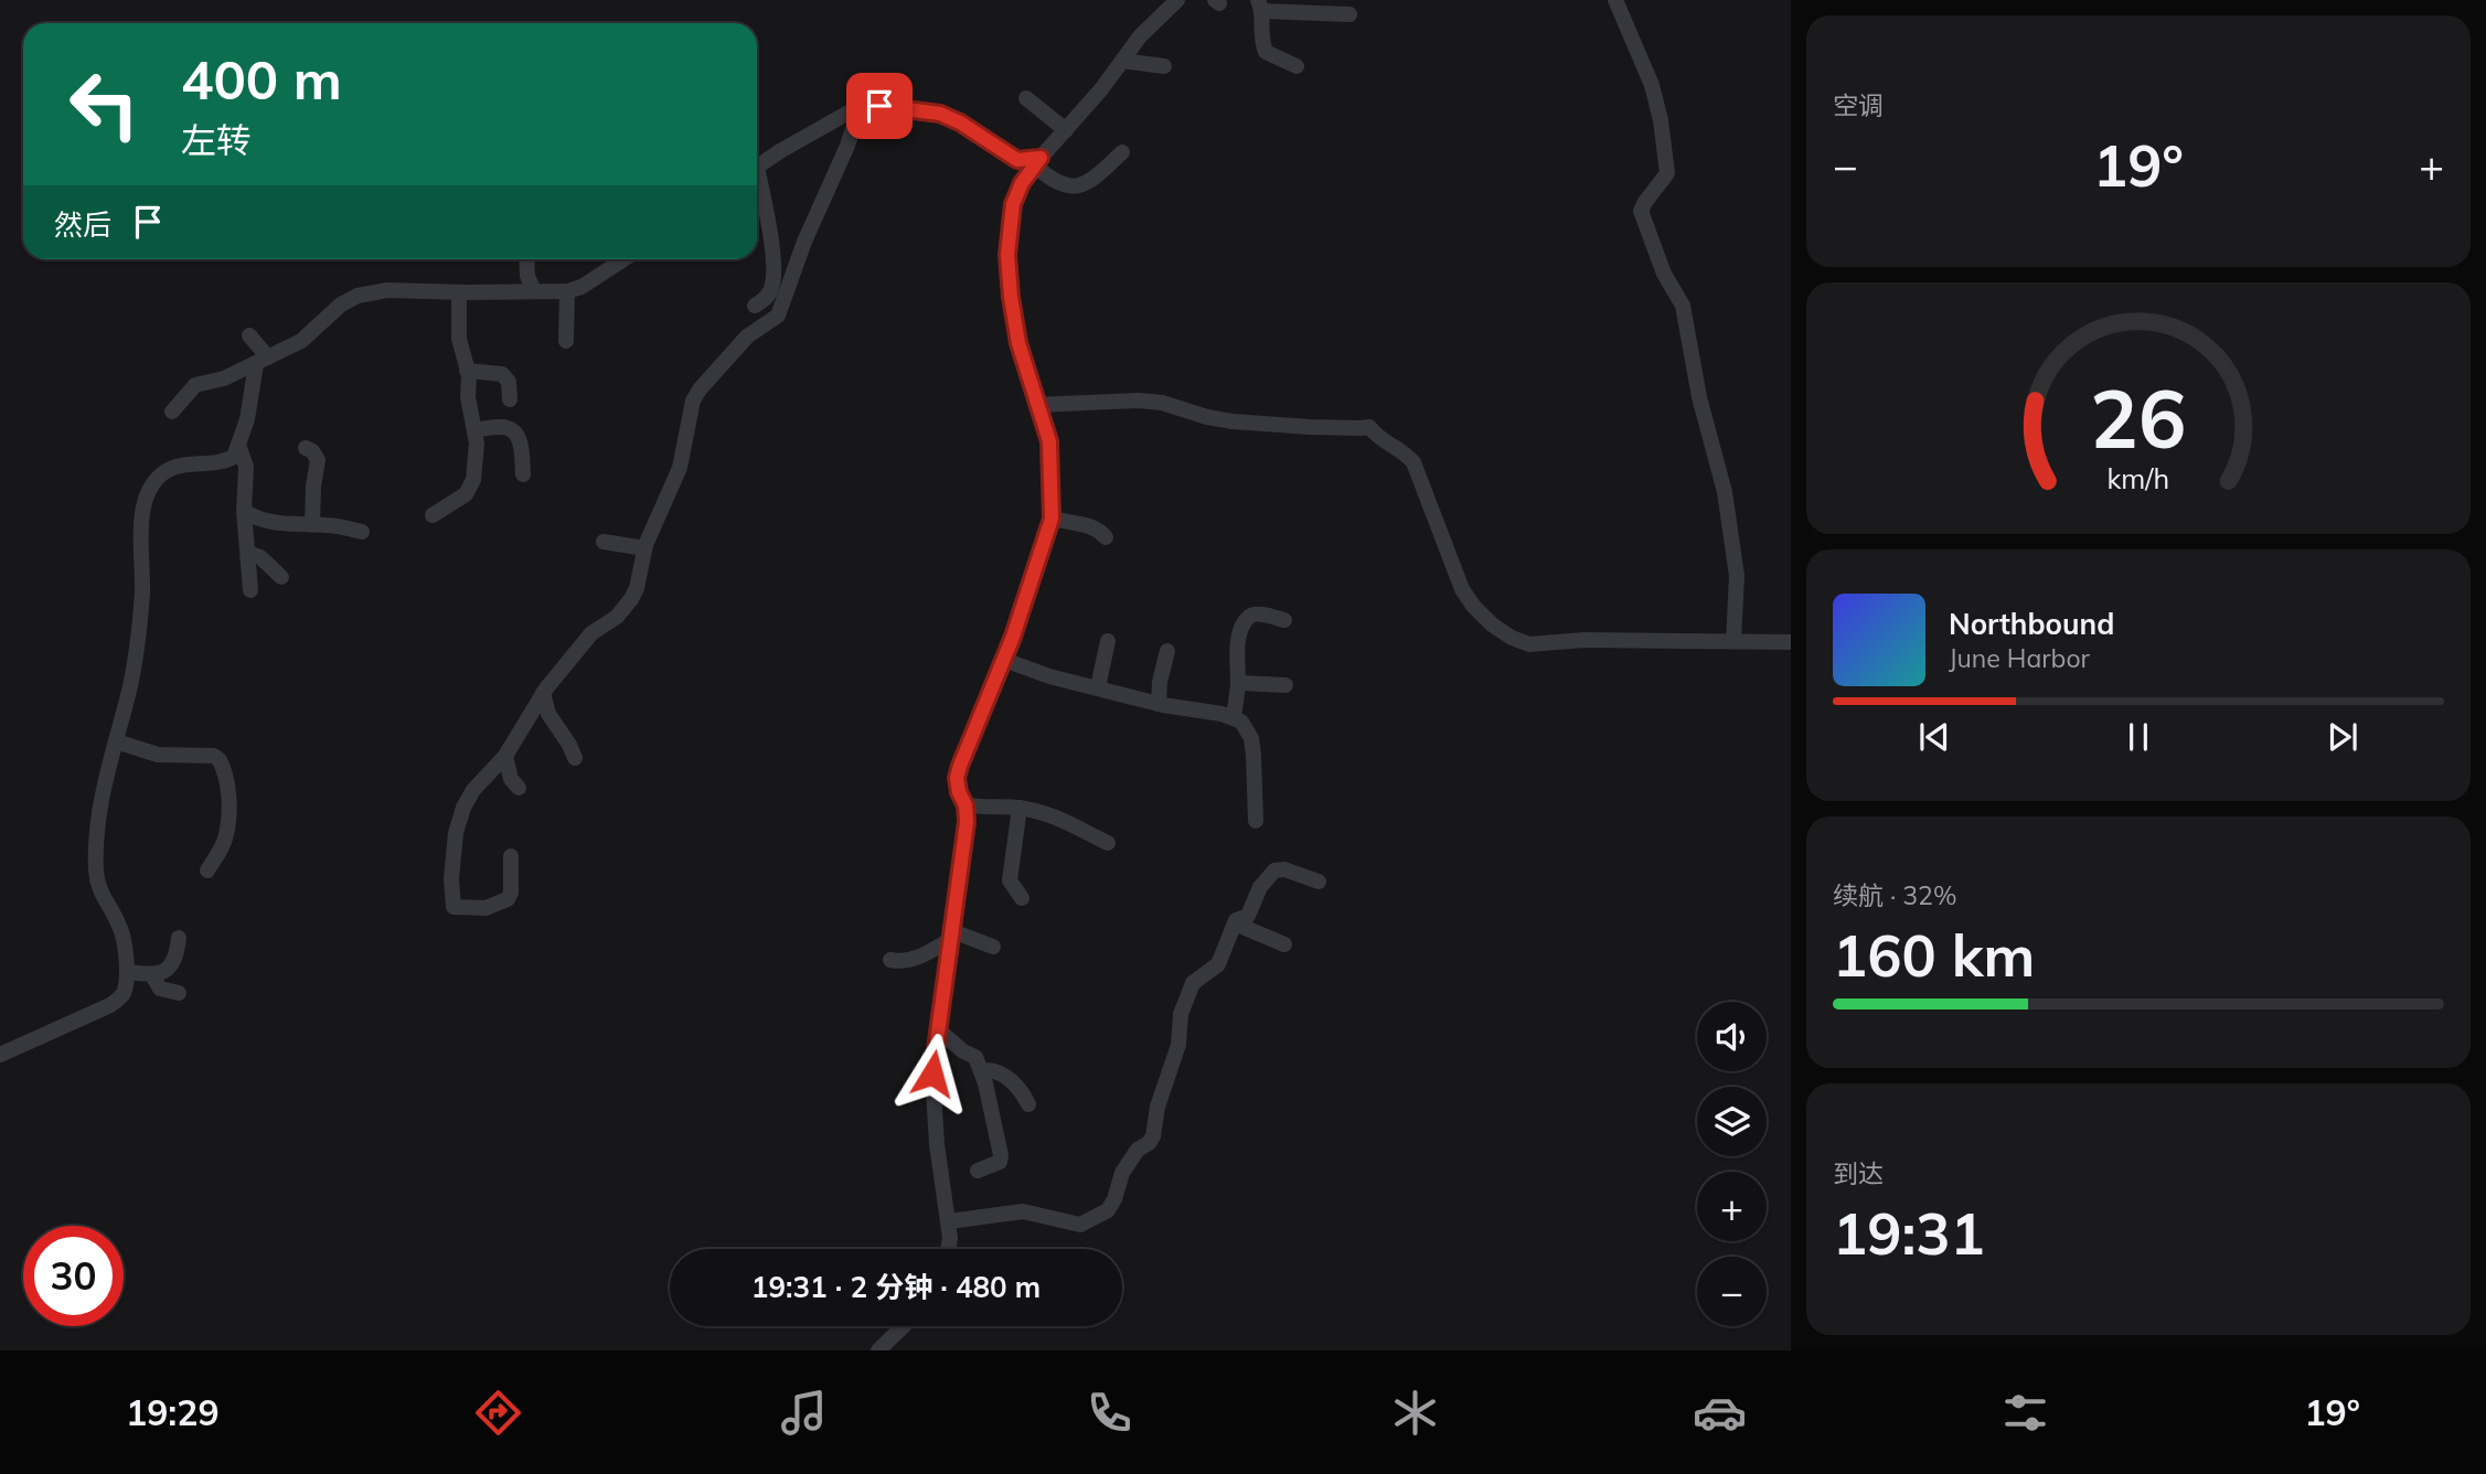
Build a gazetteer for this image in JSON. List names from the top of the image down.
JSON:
{
  "page": {
    "tile": [
      "空调",
      ["续航 · 32%", "160 km"],
      ["到达", "19:31"]
    ],
    "turn": ["400 m", "左转"],
    "heat": ["−", "19°", "+"],
    "then": "然后",
    "song": ["Northbound", "June Harbor"],
    "map_buttons": ["+", "−"],
    "limit": "30",
    "trip": "19:31 · 2 分钟 · 480 m",
    "tabs": ["19:29", "19°"],
    "gauge": ["26", "km/h"]
  }
}
